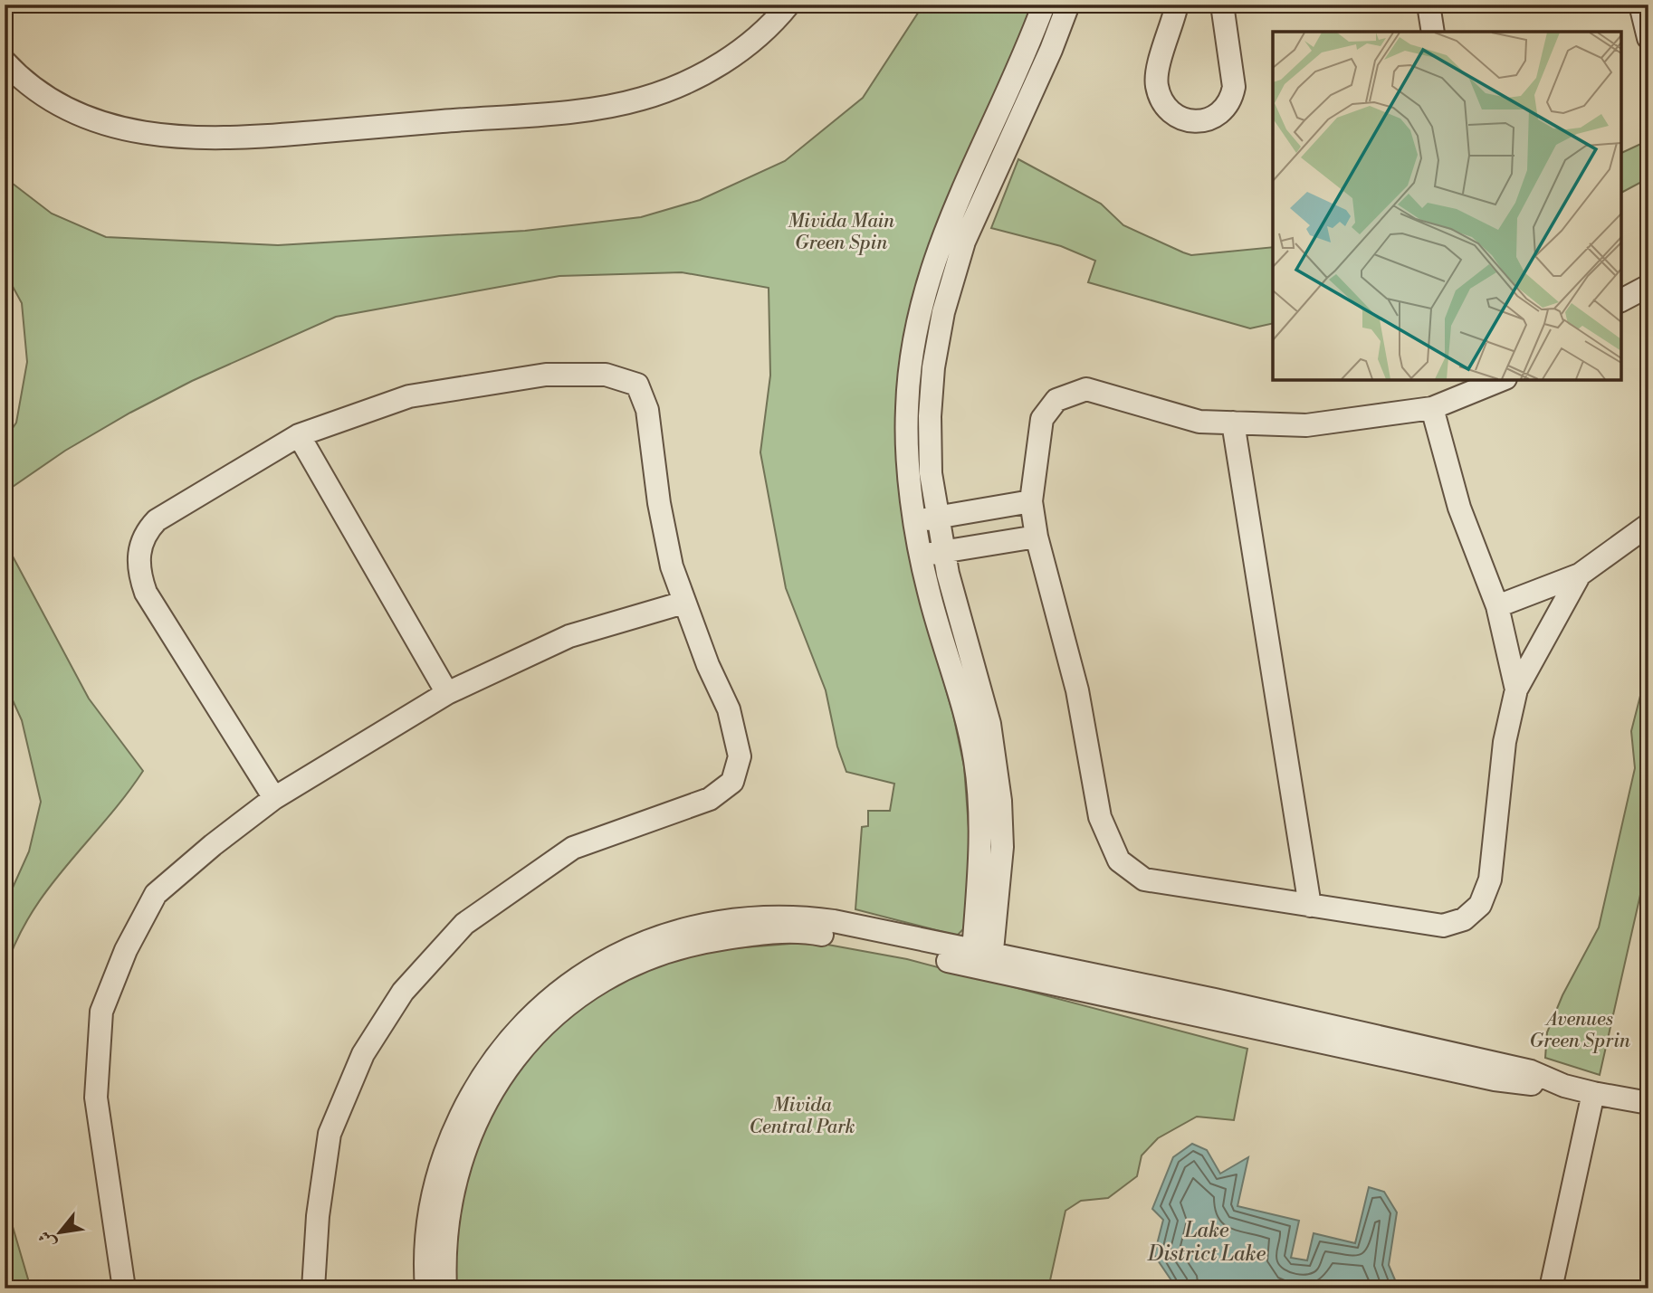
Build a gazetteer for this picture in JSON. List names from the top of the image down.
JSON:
{
  "water": ["Lake District Lake"],
  "parks": ["Mivida Main Green Spin", "Avenues Green Sprin", "Mivida Central Park"],
  "north": "bottom left"
}
